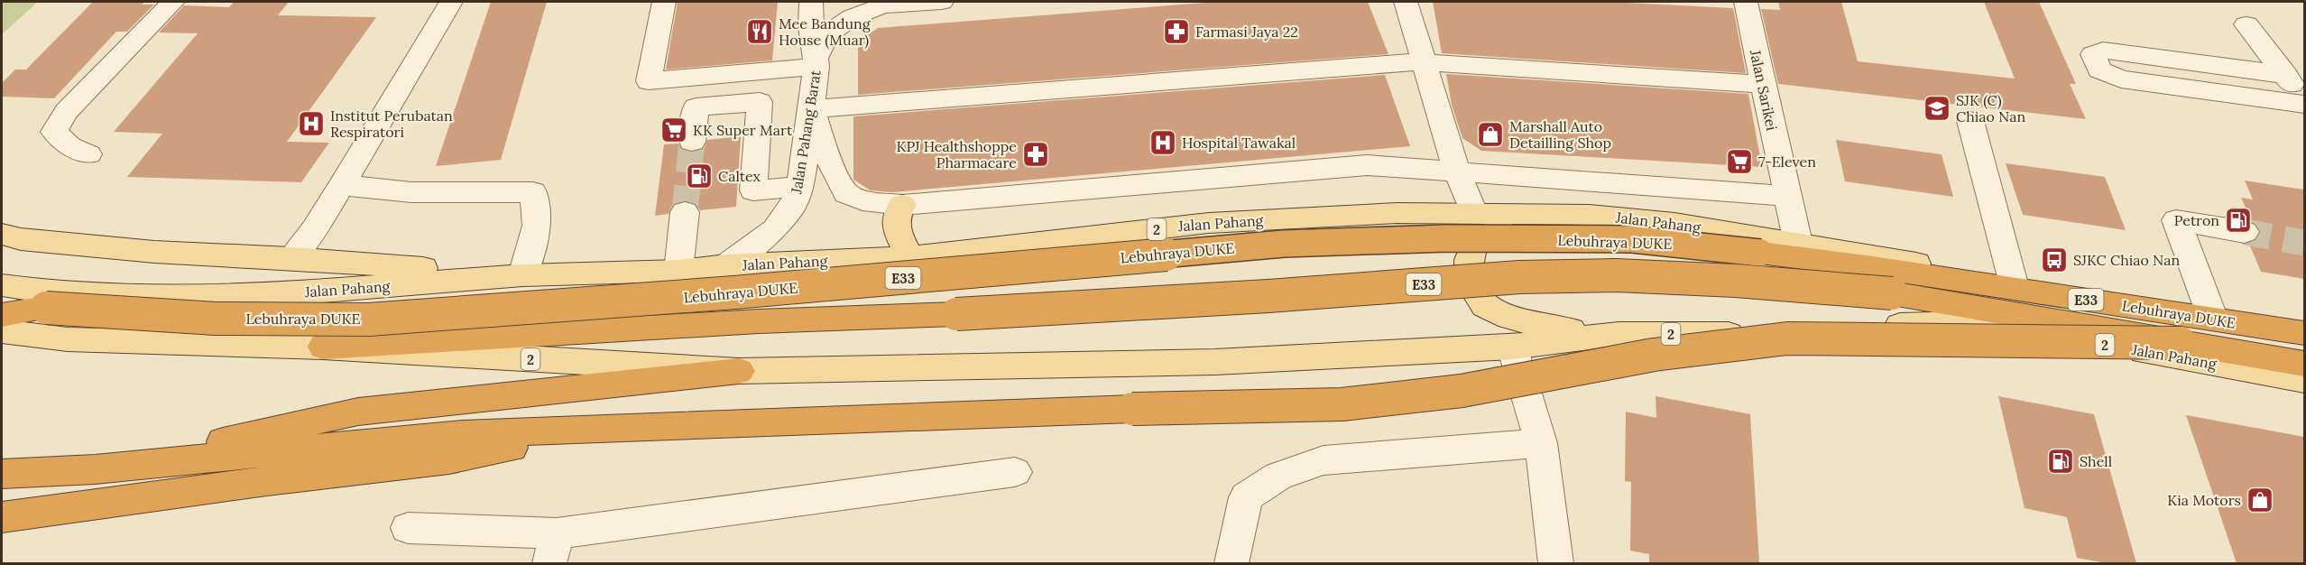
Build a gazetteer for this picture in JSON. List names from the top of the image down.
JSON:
{
  "streets": {
    "highway": ["Lebuhraya DUKE", "E33"],
    "main road": ["Jalan Pahang", "2"],
    "street": ["Jalan Sarikei", "Jalan Pahang Barat"]
  },
  "crossings": [
    ["Jalan Sarikei", "Jalan Pahang"],
    ["Jalan Pahang Barat", "Jalan Pahang"],
    ["Jalan Pahang", "Lebuhraya DUKE"],
    ["Lebuhraya DUKE", "E33"]
  ],
  "places": {
    "restaurant": ["Mee Bandung House (Muar)"],
    "pharmacy": ["Farmasi Jaya 22", "KPJ Healthshoppe Pharmacare"],
    "school or university": ["SJK (C) Chiao Nan"],
    "hospital": ["Institut Perubatan Respiratori", "Hospital Tawakal"],
    "supermarket": ["KK Super Mart", "7-Eleven"],
    "shop": ["Marshall Auto Detailling Shop", "Kia Motors"],
    "fuel station": ["Caltex", "Petron", "Shell"],
    "bus stop": ["SJKC Chiao Nan"]
  }
}
